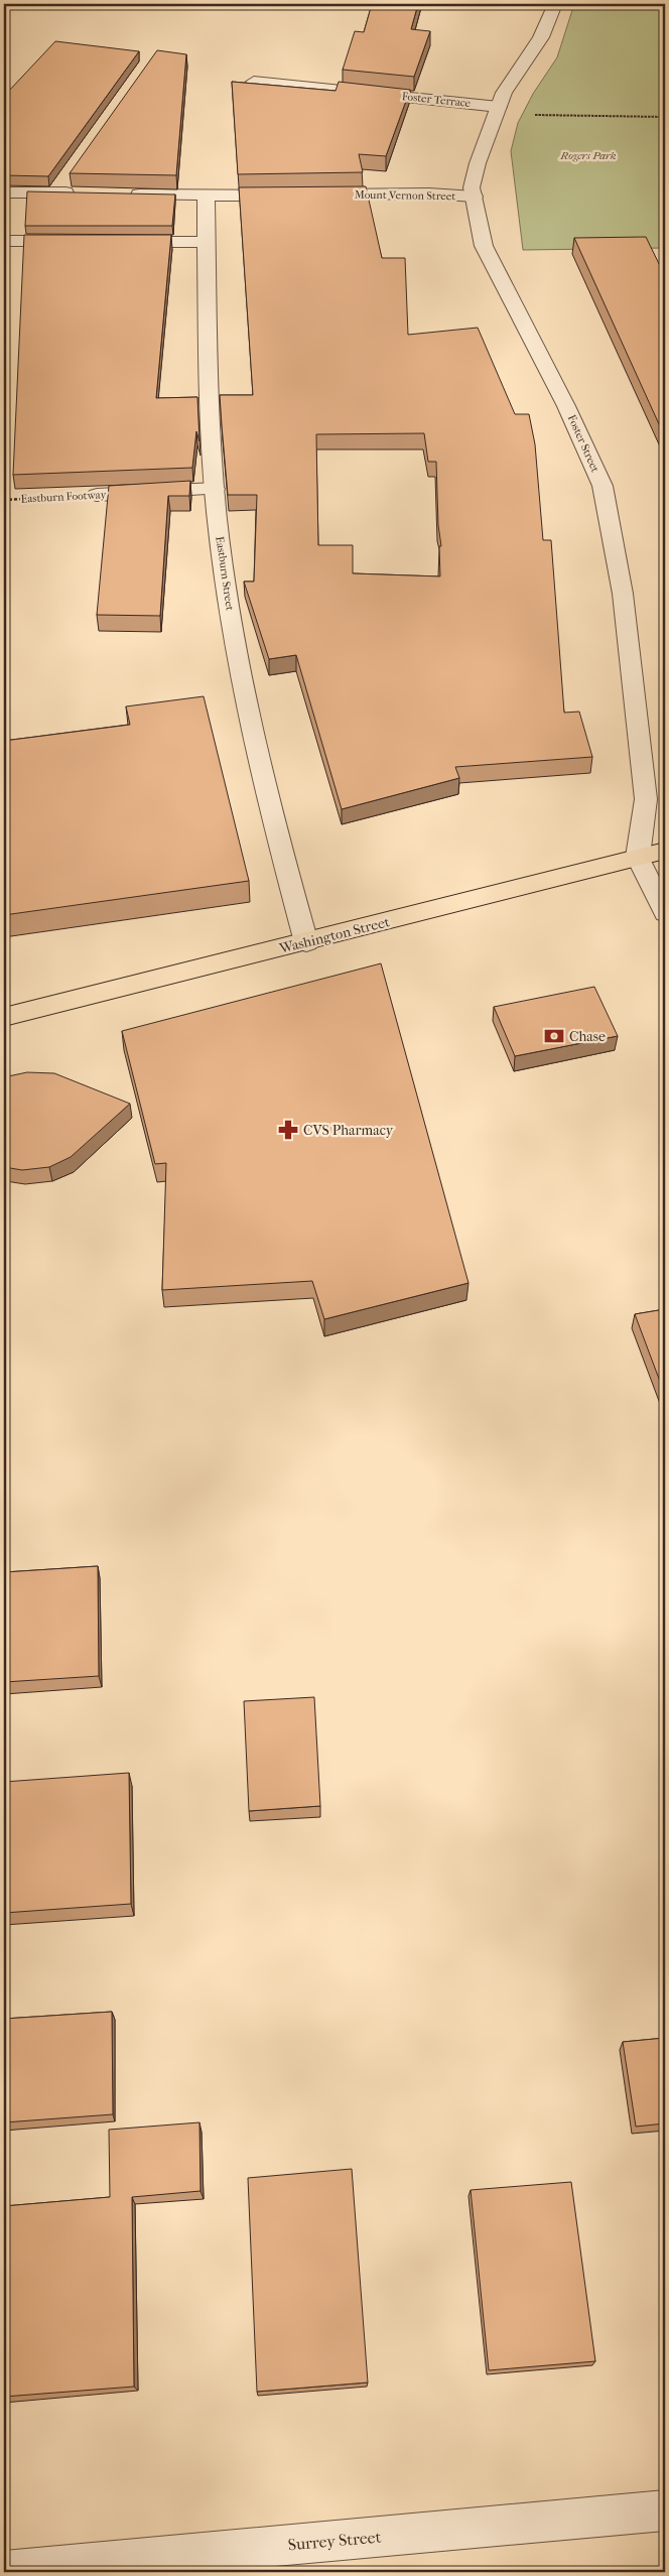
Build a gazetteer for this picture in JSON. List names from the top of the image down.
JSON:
{
  "streets": {
    "main road": ["Washington Street"],
    "street": [
      "Foster Terrace",
      "Mount Vernon Street",
      "Foster Street",
      "Eastburn Footway",
      "Eastburn Street",
      "Surrey Street"
    ]
  },
  "crossings": [
    ["Foster Terrace", "Foster Street"],
    ["Mount Vernon Street", "Foster Street"],
    ["Foster Street", "Washington Street"],
    ["Eastburn Footway", "Eastburn Street"],
    ["Eastburn Street", "Washington Street"]
  ],
  "parks": ["Rogers Park"],
  "places": {
    "bank": ["Chase"],
    "pharmacy": ["CVS Pharmacy"]
  }
}
